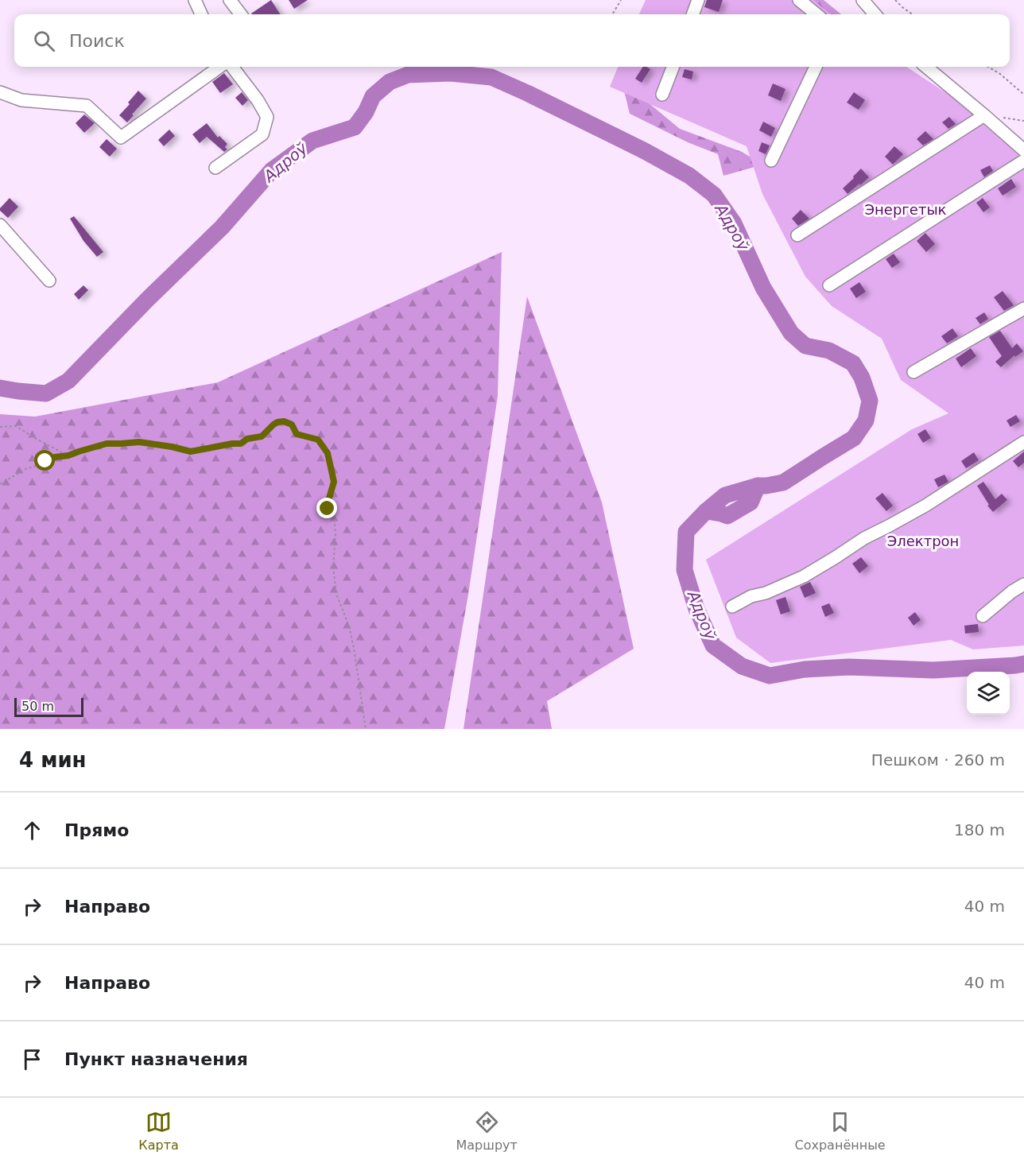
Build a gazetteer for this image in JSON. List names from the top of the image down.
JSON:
{
  "water": ["Адроў"],
  "parks": ["Энергетык", "Электрон"],
  "scale_bar": "50 m",
  "page": {
    "search": "Поиск",
    "scale": "50 m",
    "heading": ["4 мин", "Пешком · 260 m"],
    "list": [
      ["Прямо", "180 m"],
      ["Направо", "40 m"],
      ["Направо", "40 m"],
      "Пункт назначения"
    ],
    "nav": ["Карта", "Маршрут", "Сохранённые"]
  }
}
